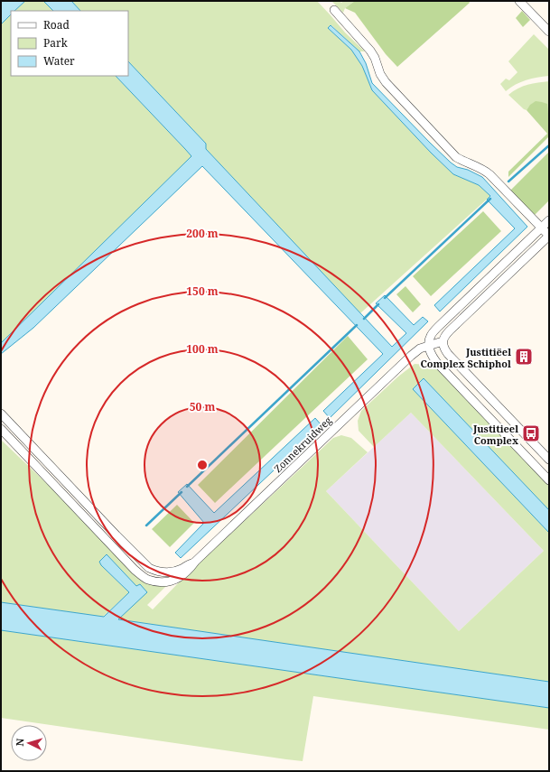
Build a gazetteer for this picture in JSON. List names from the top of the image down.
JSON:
{
  "streets": {
    "street": ["Zonnekruidweg"]
  },
  "places": {
    "building": ["Justitiëel Complex Schiphol"],
    "bus stop": ["Justitieel Complex"]
  },
  "legend": ["Road", "Park", "Water"],
  "north": "left",
  "rings": [
    "200 m",
    "150 m",
    "100 m",
    "50 m"
  ]
}
